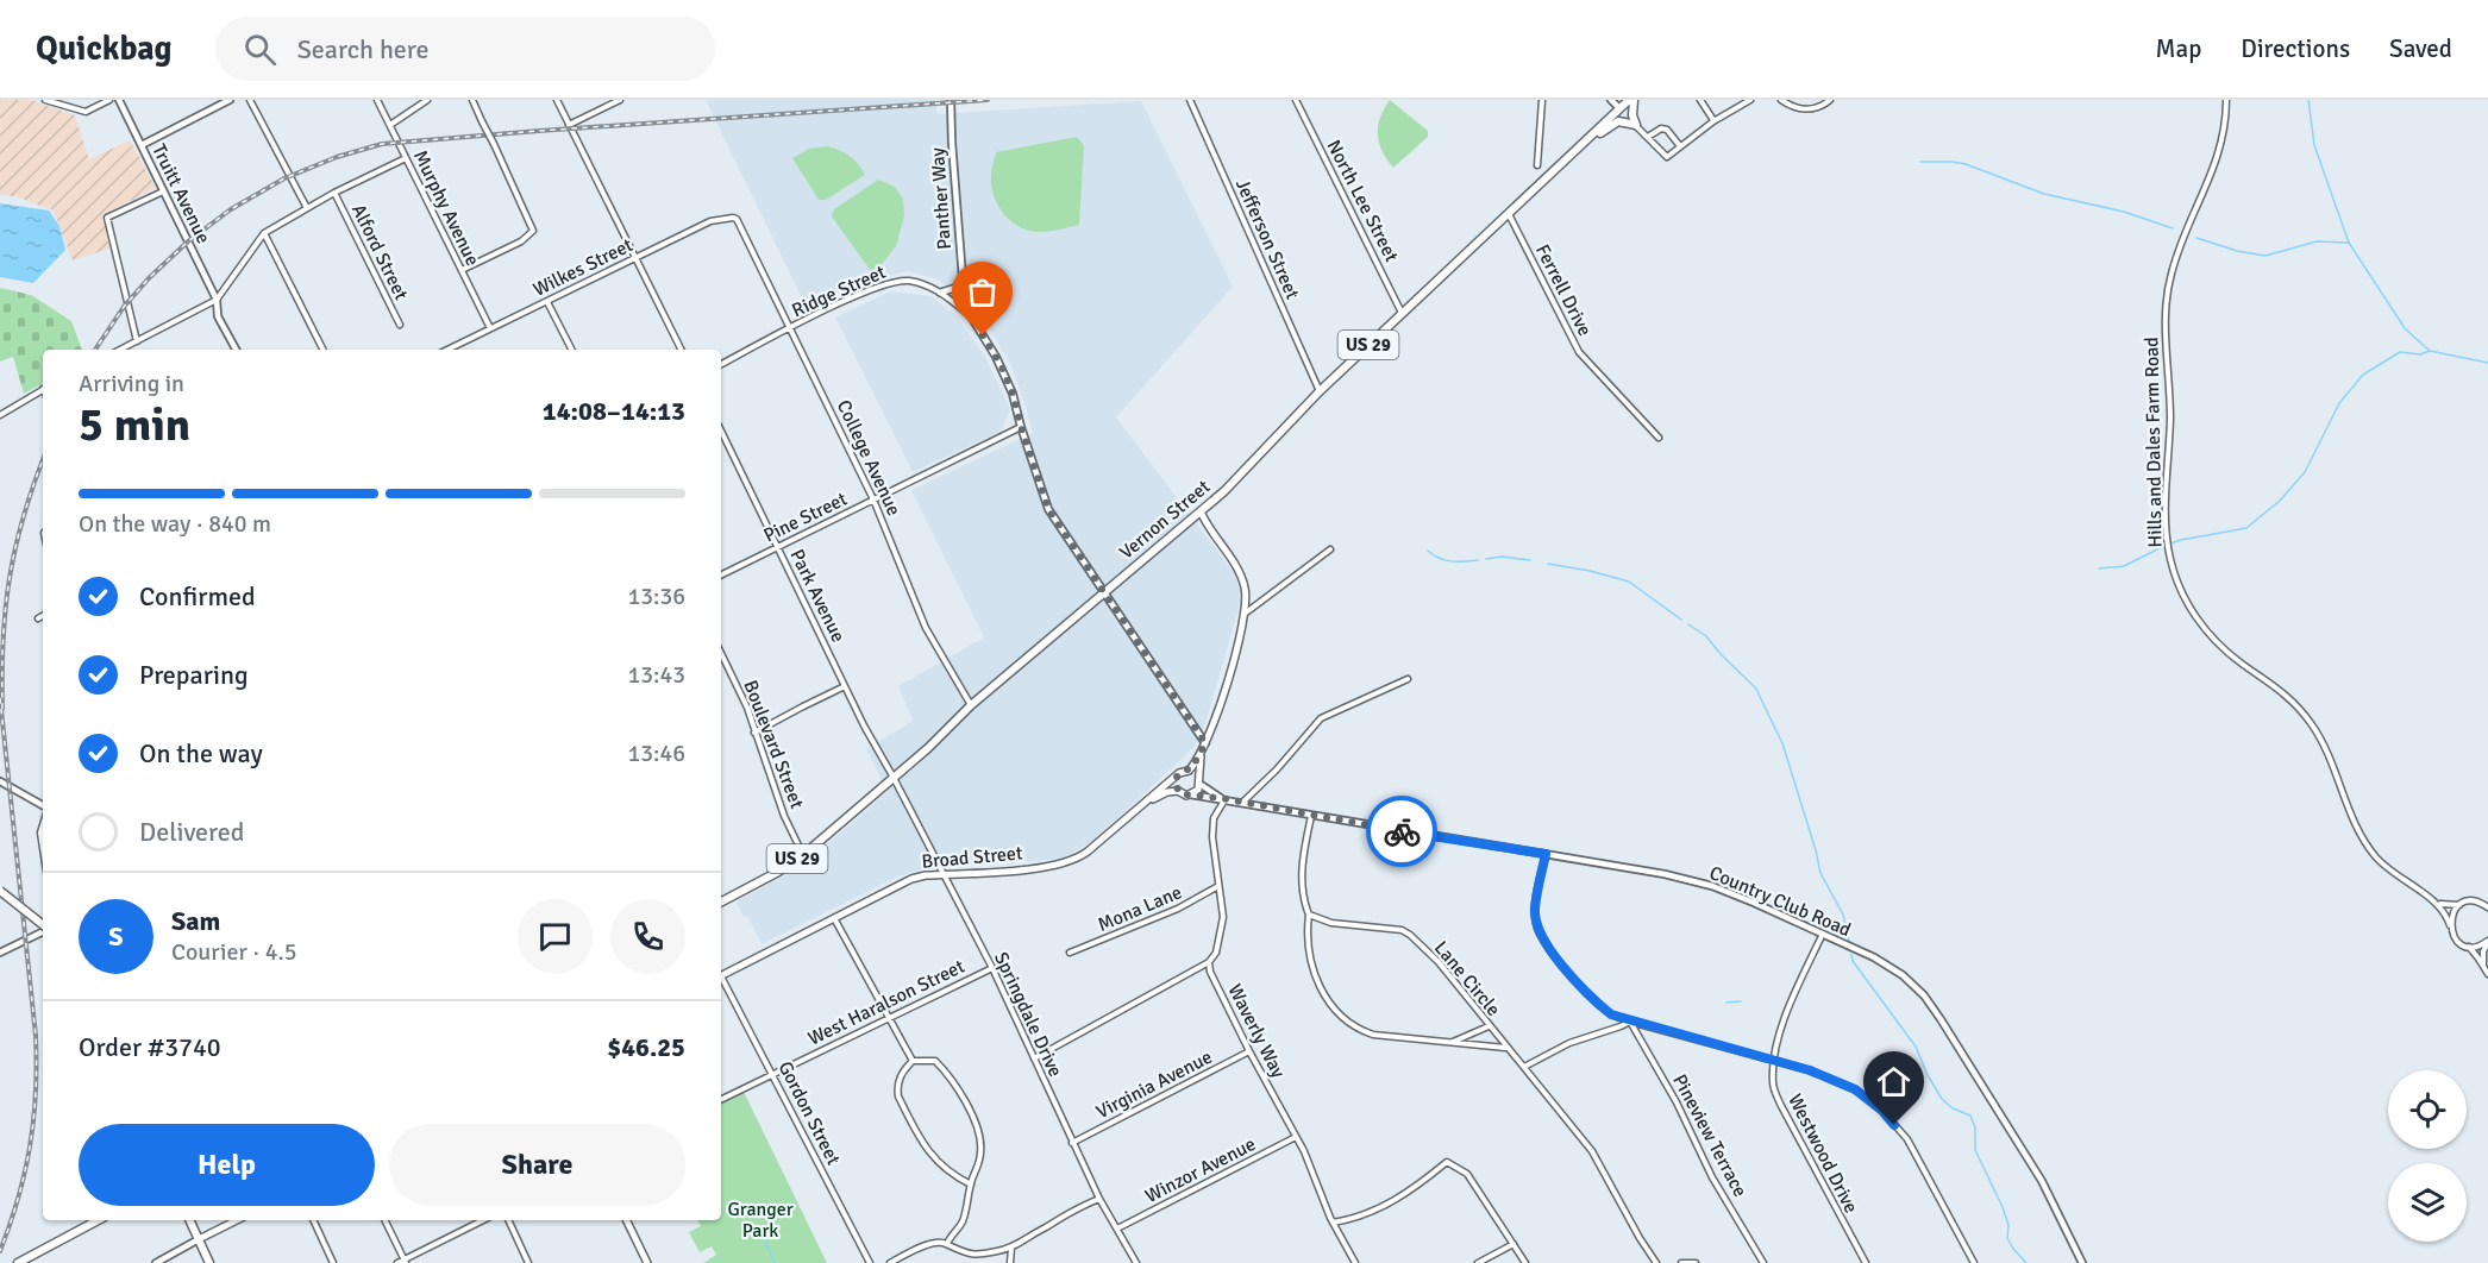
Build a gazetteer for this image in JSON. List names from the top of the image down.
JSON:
{
  "streets": {
    "main road": ["US 29", "Vernon Street", "Broad Street"],
    "street": [
      "Truitt Avenue",
      "Panther Way",
      "North Lee Street",
      "Murphy Avenue",
      "Jefferson Street",
      "Alford Street",
      "Wilkes Street",
      "Ferrell Drive",
      "Ridge Street",
      "Hills and Dales Farm Road",
      "College Avenue",
      "Pine Street",
      "Park Avenue",
      "Boulevard Street",
      "Country Club Road",
      "Mona Lane",
      "Lane Circle",
      "West Haralson Street",
      "Springdale Drive",
      "Waverly Way",
      "Virginia Avenue",
      "Gordon Street",
      "Pineview Terrace",
      "Westwood Drive",
      "Winzor Avenue"
    ]
  },
  "crossings": [
    ["Panther Way", "Ridge Street"],
    ["Panther Way", "Pine Street"],
    ["Panther Way", "Vernon Street"],
    ["North Lee Street", "Vernon Street"],
    ["Murphy Avenue", "Wilkes Street"],
    ["Jefferson Street", "Vernon Street"],
    ["Wilkes Street", "College Avenue"],
    ["Ferrell Drive", "Vernon Street"],
    ["Ridge Street", "College Avenue"],
    ["US 29", "Vernon Street"],
    ["College Avenue", "Pine Street"],
    ["College Avenue", "Vernon Street"],
    ["Pine Street", "Park Avenue"],
    ["Vernon Street", "Park Avenue"],
    ["Vernon Street", "Boulevard Street"],
    ["Vernon Street", "Springdale Drive"],
    ["Park Avenue", "Springdale Drive"],
    ["Broad Street", "Country Club Road"],
    ["Broad Street", "Springdale Drive"],
    ["Country Club Road", "Westwood Drive"],
    ["West Haralson Street", "Springdale Drive"],
    ["West Haralson Street", "Gordon Street"],
    ["Springdale Drive", "Virginia Avenue"],
    ["Springdale Drive", "Winzor Avenue"],
    ["Waverly Way", "Virginia Avenue"],
    ["Waverly Way", "Winzor Avenue"]
  ],
  "parks": ["Granger Park"],
  "page": {
    "header": "Quickbag",
    "search": "Search here",
    "nav": ["Map", "Directions", "Saved"],
    "heading": ["5 min", "Arriving in", "14:08–14:13"],
    "panel": [
      "Sam",
      "Courier · 4.5",
      "Order #3740",
      "$46.25"
    ],
    "bar": "On the way · 840 m",
    "list": [
      ["Confirmed", "13:36"],
      ["Preparing", "13:43"],
      ["On the way", "13:46"],
      "Delivered"
    ],
    "round": "S",
    "buttons": ["Help", "Share"]
  }
}
